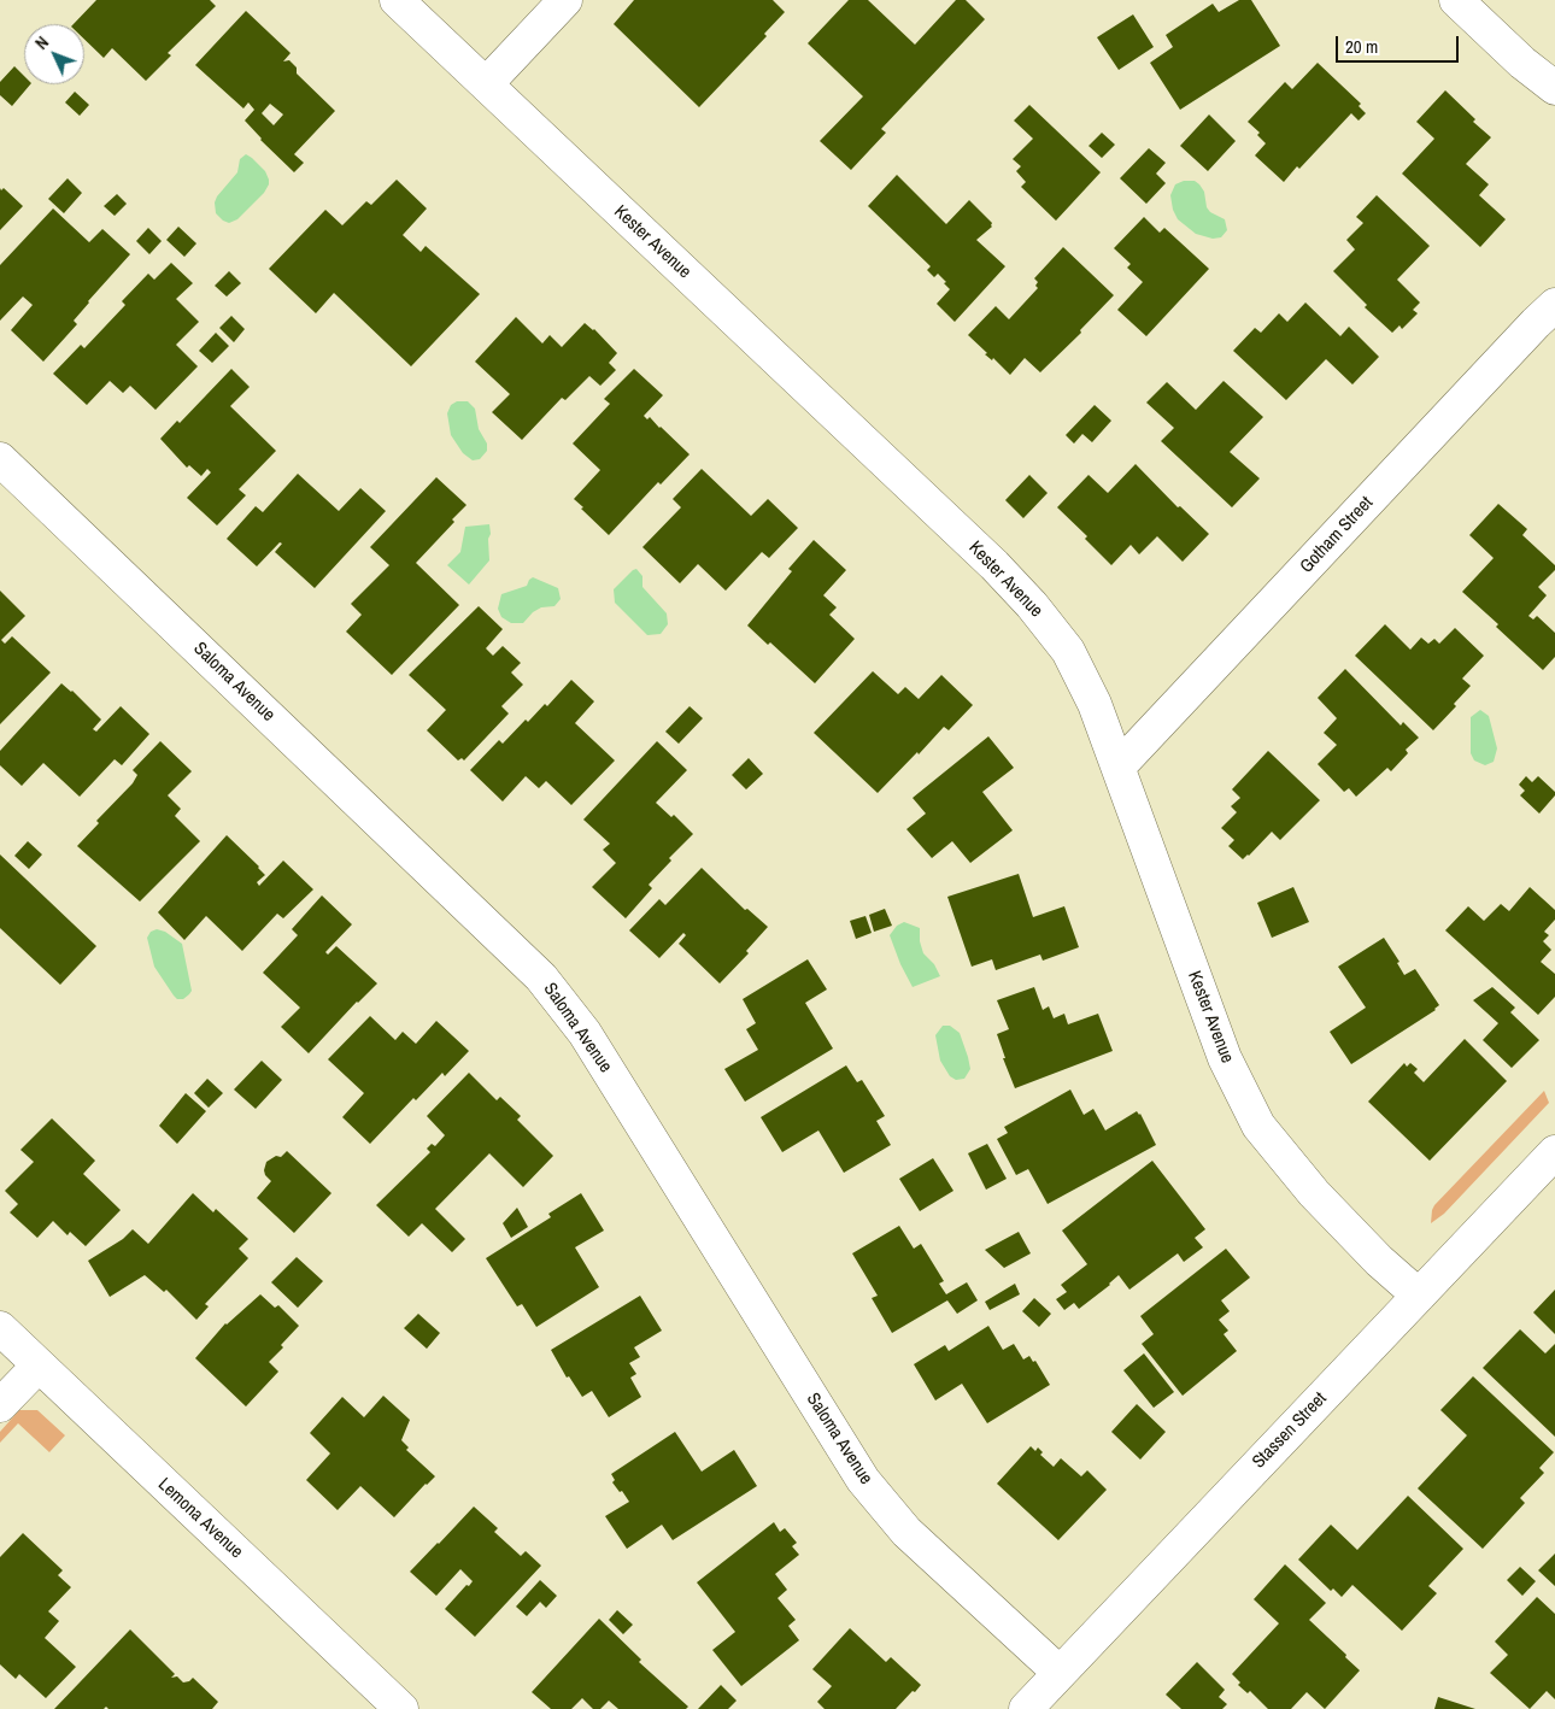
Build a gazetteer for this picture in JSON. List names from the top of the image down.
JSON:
{
  "streets": {
    "street": [
      "Kester Avenue",
      "Gotham Street",
      "Saloma Avenue",
      "Stassen Street",
      "Lemona Avenue"
    ]
  },
  "crossings": [
    ["Kester Avenue", "Gotham Street"],
    ["Kester Avenue", "Stassen Street"],
    ["Saloma Avenue", "Stassen Street"]
  ],
  "scale_bar": "20 m",
  "north": "top left"
}
